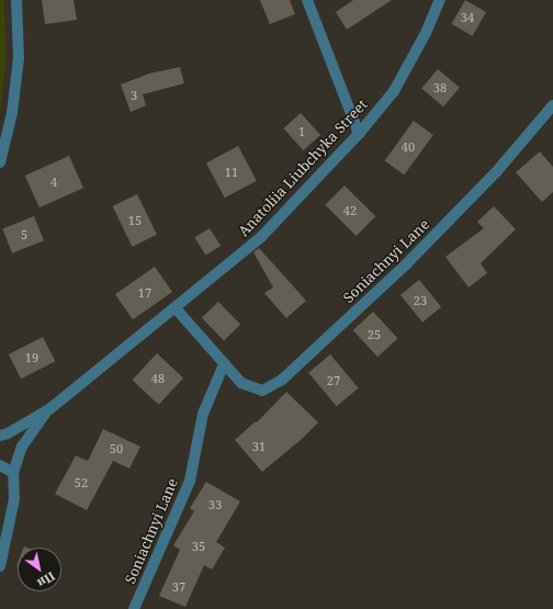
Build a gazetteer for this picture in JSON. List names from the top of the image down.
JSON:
{
  "streets": {
    "street": ["Anatoliia Liubchyka Street", "Soniachnyi Lane"]
  },
  "crossings": [
    ["Anatoliia Liubchyka Street", "Soniachnyi Lane"]
  ],
  "house_numbers": [
    "34",
    "38",
    "3",
    "1",
    "40",
    "11",
    "4",
    "42",
    "15",
    "5",
    "17",
    "23",
    "25",
    "19",
    "48",
    "27",
    "31",
    "50",
    "52",
    "33",
    "35",
    "37"
  ],
  "north": "bottom right"
}
